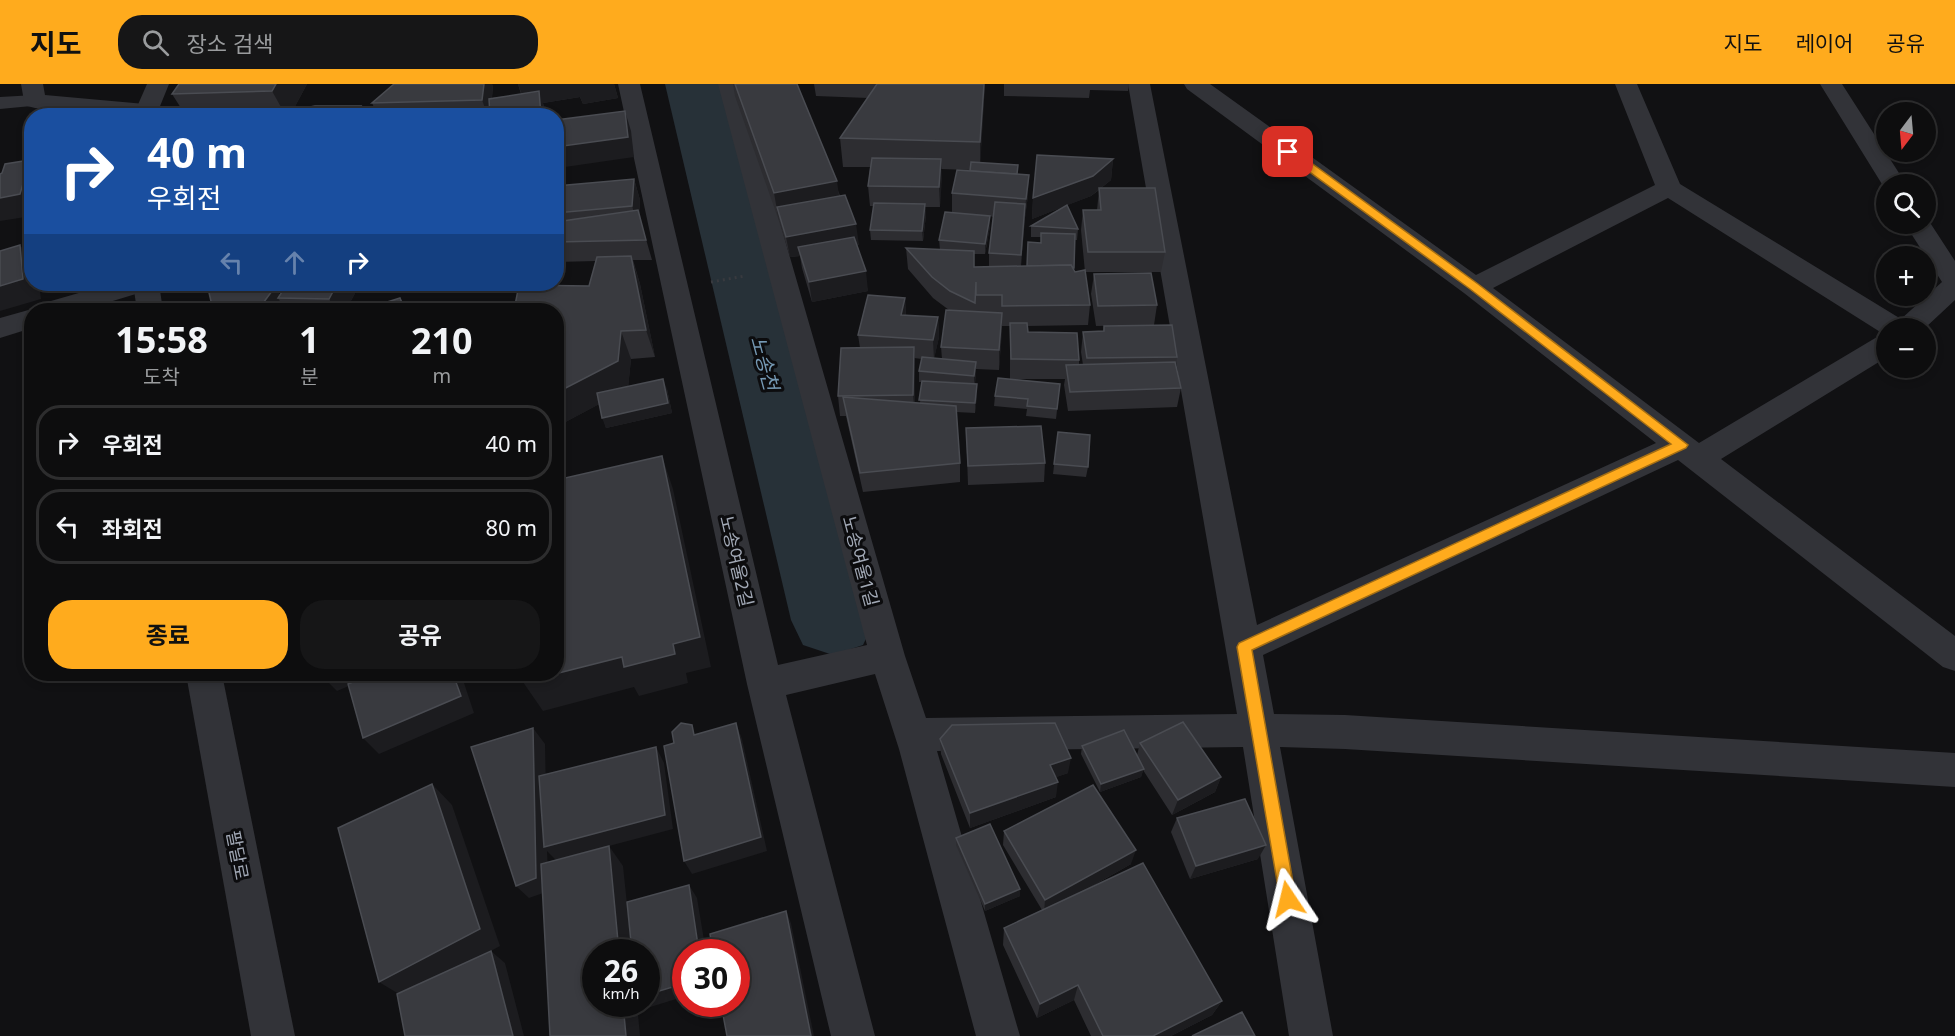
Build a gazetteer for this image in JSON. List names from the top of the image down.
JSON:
{
  "streets": {
    "street": ["노송여울2길", "노송여울1길", "팔달로"]
  },
  "water": ["노송천"],
  "north": "bottom",
  "page": {
    "header": "지도",
    "search": "장소 검색",
    "nav": ["지도", "레이어", "공유"],
    "map_buttons": ["+", "−"],
    "turn": ["40 m", "우회전"],
    "eta": [
      "15:58",
      "도착",
      "1",
      "분",
      "210",
      "m"
    ],
    "list": [
      {
        "name": "우회전",
        "value": "40 m"
      },
      {
        "name": "좌회전",
        "value": "80 m"
      }
    ],
    "buttons": ["종료", "공유"],
    "speed": "26 km/h",
    "limit": "30"
  }
}
